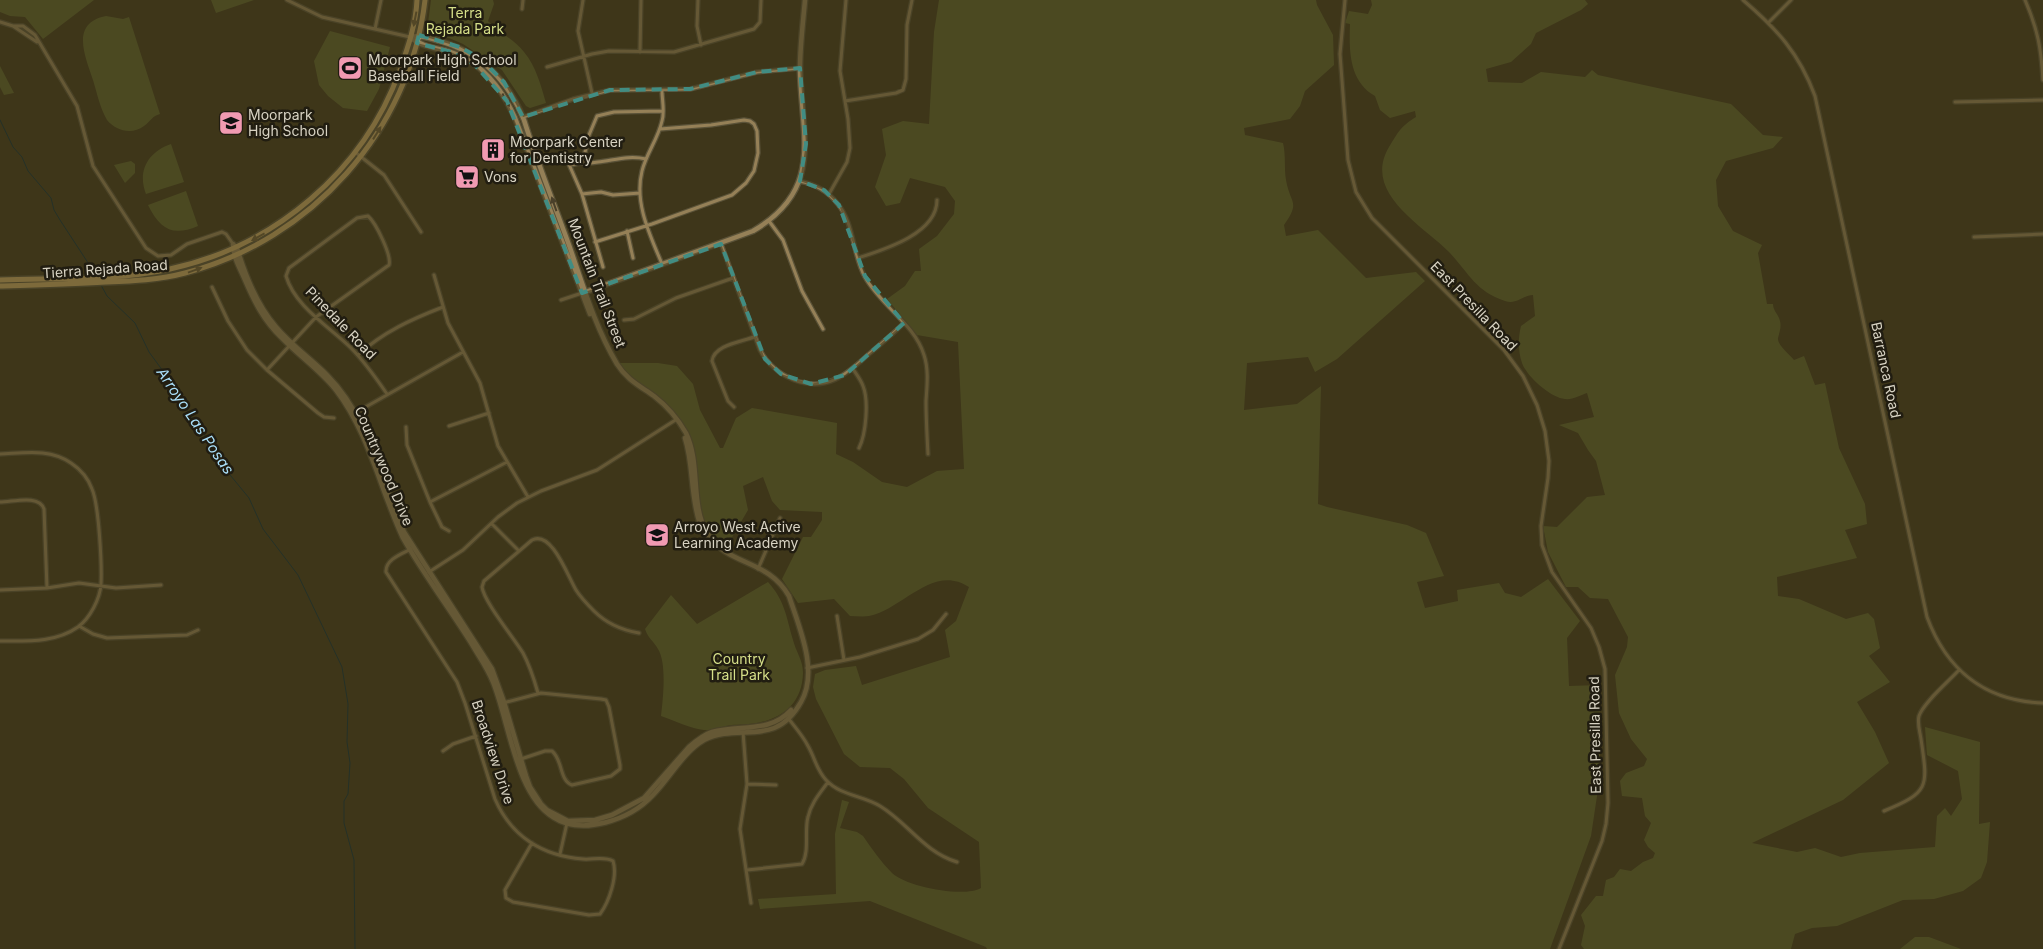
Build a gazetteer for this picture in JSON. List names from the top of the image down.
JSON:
{
  "streets": {
    "main road": ["Tierra Rejada Road"],
    "street": [
      "Mountain Trail Street",
      "East Presilla Road",
      "Pinedale Road",
      "Barranca Road",
      "Countrywood Drive",
      "Broadview Drive"
    ]
  },
  "crossings": [
    ["Tierra Rejada Road", "Mountain Trail Street"],
    ["Tierra Rejada Road", "Countrywood Drive"],
    ["Mountain Trail Street", "Countrywood Drive"],
    ["Countrywood Drive", "Broadview Drive"]
  ],
  "water": ["Arroyo Las Posas"],
  "parks": ["Terra Rejada Park", "Country Trail Park"],
  "places": {
    "sports": ["Moorpark High School Baseball Field"],
    "school or university": ["Moorpark High School", "Arroyo West Active Learning Academy"],
    "building": ["Moorpark Center for Dentistry"],
    "supermarket": ["Vons"]
  }
}
